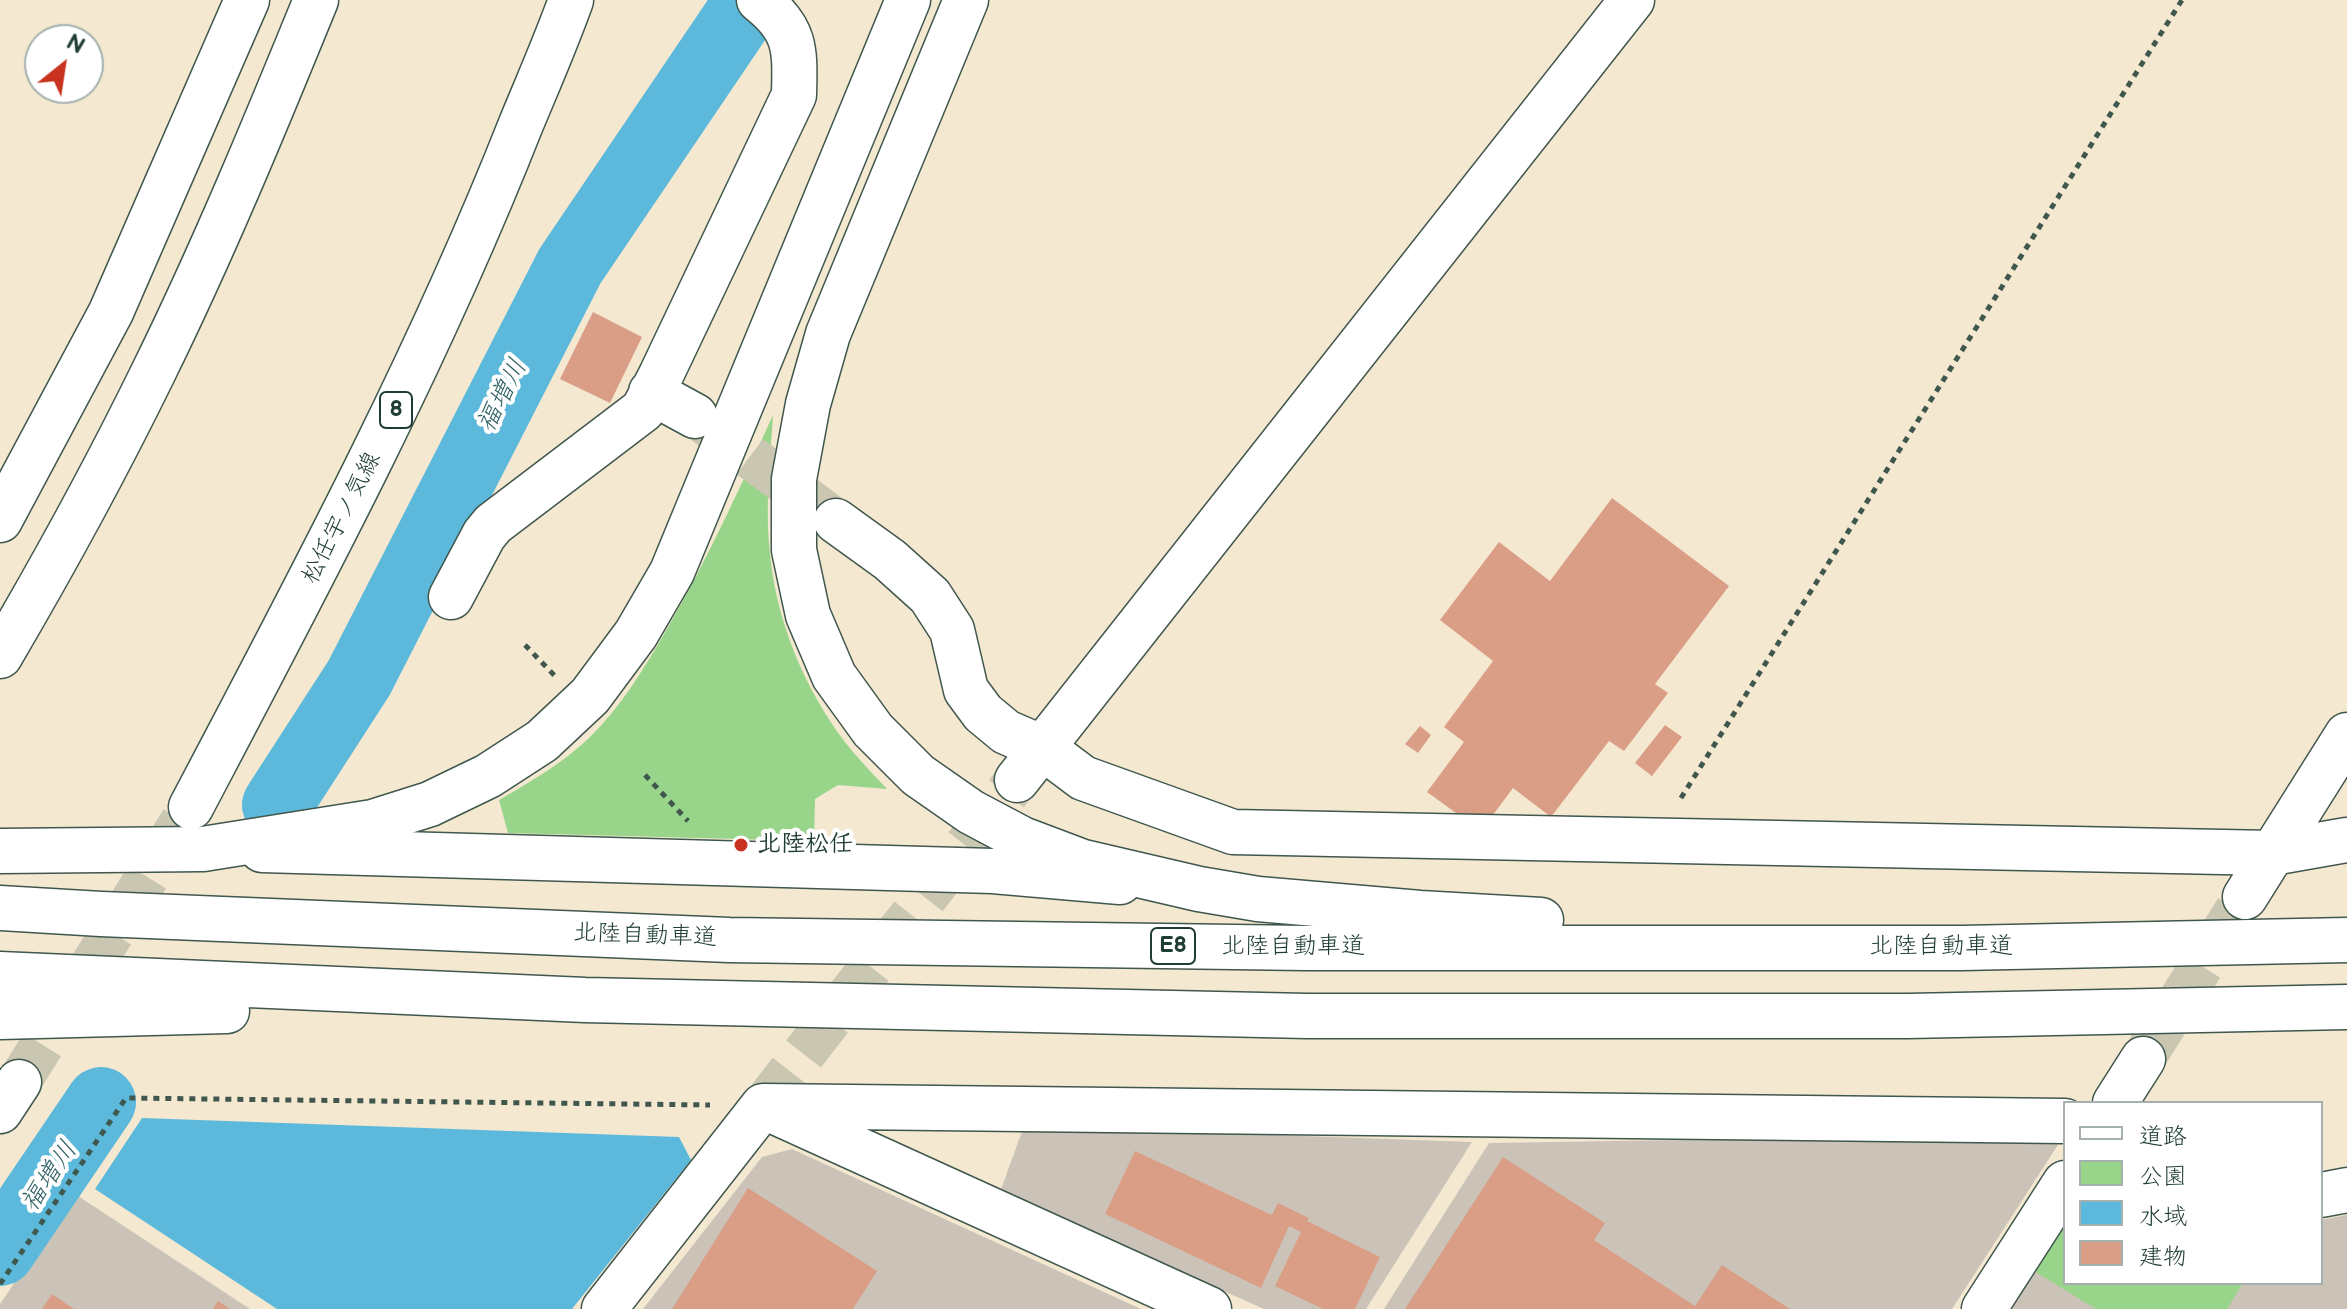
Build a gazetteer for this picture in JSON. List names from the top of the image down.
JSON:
{
  "streets": {
    "main road": [
      "8",
      "松任宇ノ気線",
      "北陸自動車道",
      "E8"
    ]
  },
  "water": ["福増川"],
  "places": ["北陸松任"],
  "legend": [
    "道路",
    "公園",
    "水域",
    "建物"
  ],
  "north": "top right"
}
